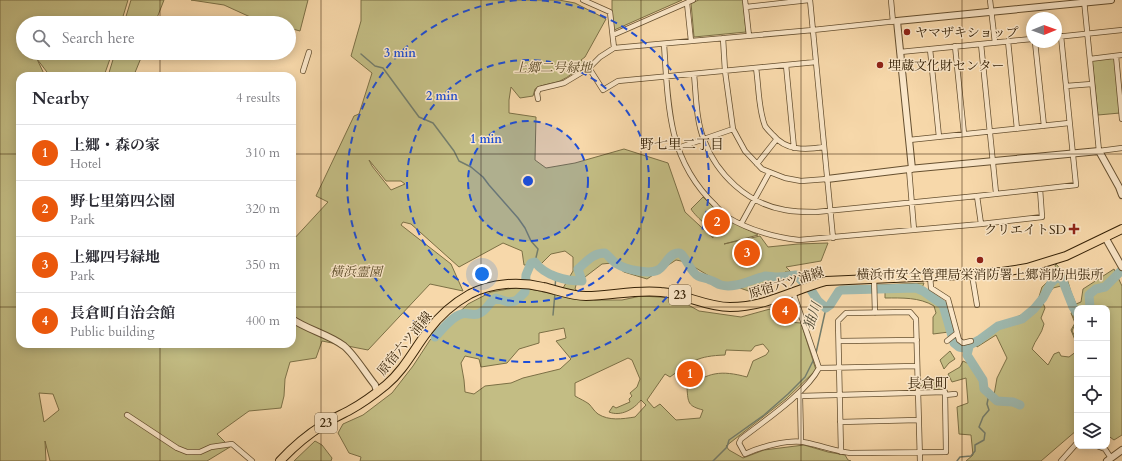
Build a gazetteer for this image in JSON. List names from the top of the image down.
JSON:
{
  "streets": {
    "main road": ["原宿六ツ浦線", "23"]
  },
  "districts": ["野七里二丁目", "長倉町"],
  "water": ["㹨川"],
  "parks": ["上郷二号緑地", "横浜霊園"],
  "places": {
    "other": ["ヤマザキショップ", "埋蔵文化財センター", "横浜市安全管理局栄消防署上郷消防出張所"],
    "health": ["クリエイトSD"]
  },
  "north": "right",
  "page": {
    "search": "Search here",
    "heading": ["Nearby", "4 results"],
    "list": [
      {
        "mark": "1",
        "name": "上郷・森の家",
        "note": "Hotel",
        "value": "310 m"
      },
      {
        "mark": "2",
        "name": "野七里第四公園",
        "note": "Park",
        "value": "320 m"
      },
      {
        "mark": "3",
        "name": "上郷四号緑地",
        "note": "Park",
        "value": "350 m"
      },
      {
        "mark": "4",
        "name": "長倉町自治会館",
        "note": "Public building",
        "value": "400 m"
      }
    ],
    "pins": [
      "2",
      "3",
      "4",
      "1"
    ],
    "map_buttons": ["+", "−"]
  },
  "rings": ["3 min", "2 min", "1 min"]
}
